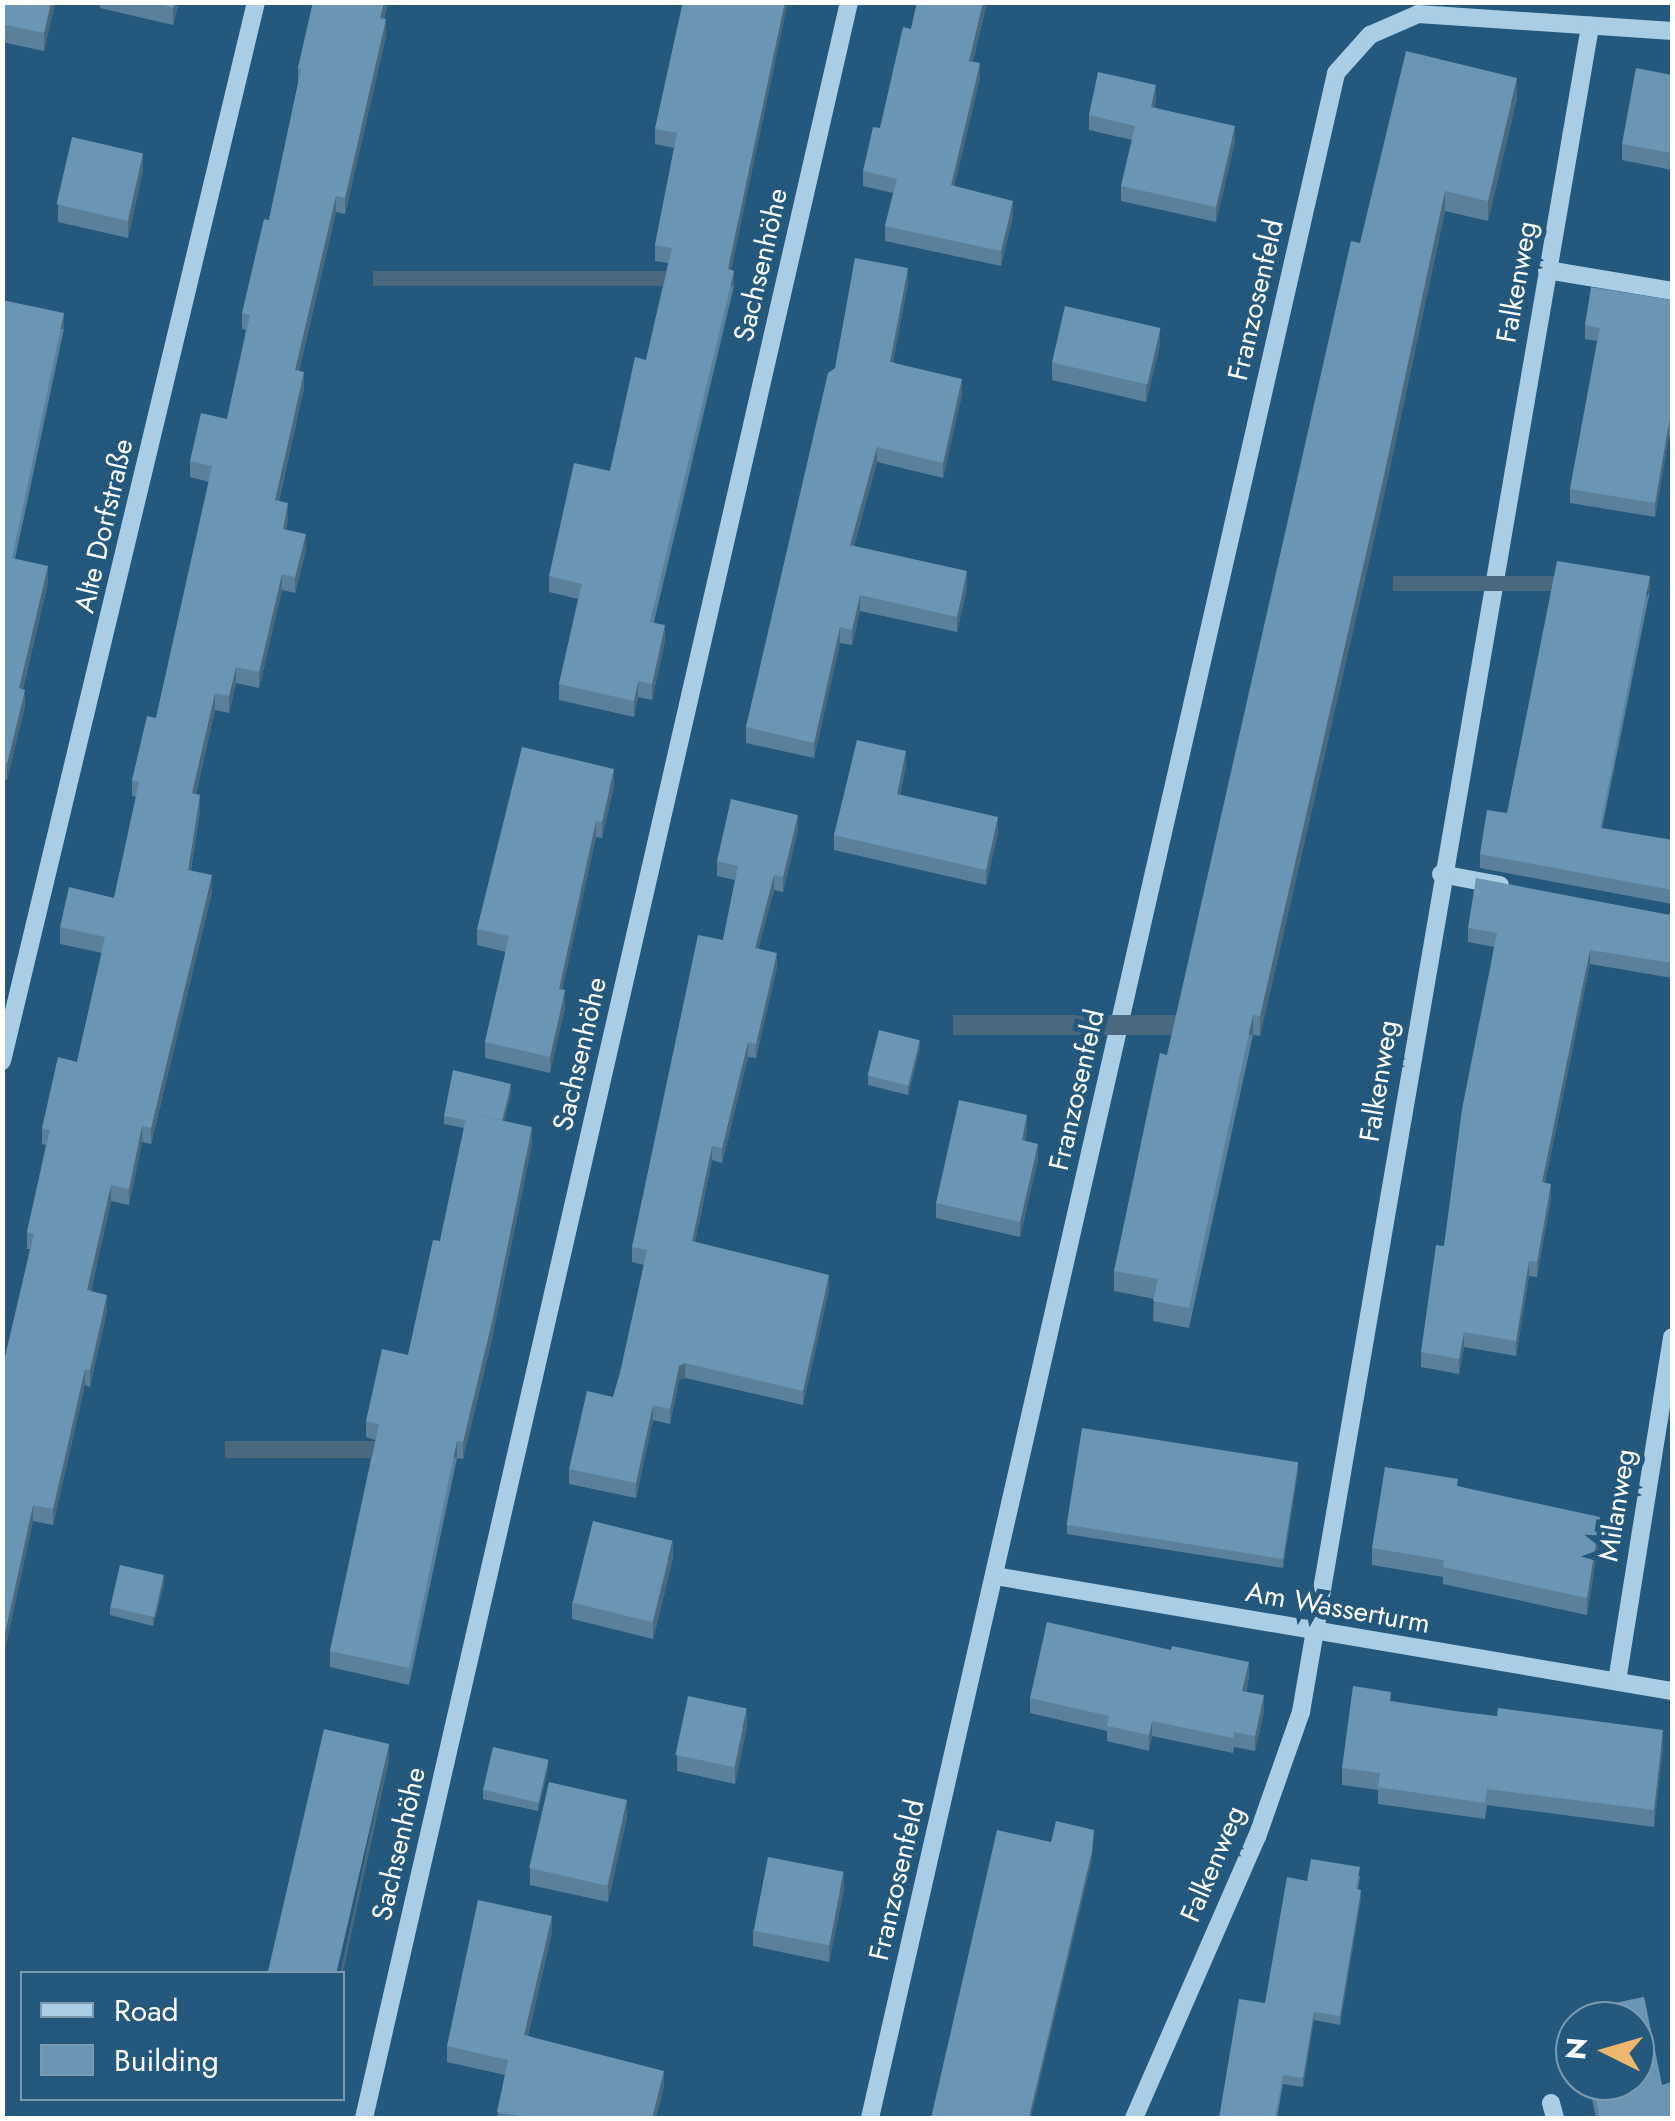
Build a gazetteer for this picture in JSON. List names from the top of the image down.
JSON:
{
  "streets": {
    "street": [
      "Sachsenhöhe",
      "Falkenweg",
      "Franzosenfeld",
      "Alte Dorfstraße",
      "Milanweg",
      "Am Wasserturm"
    ]
  },
  "crossings": [
    ["Falkenweg", "Franzosenfeld"],
    ["Falkenweg", "Am Wasserturm"],
    ["Franzosenfeld", "Am Wasserturm"],
    ["Milanweg", "Am Wasserturm"]
  ],
  "legend": ["Road", "Building"],
  "north": "left"
}
